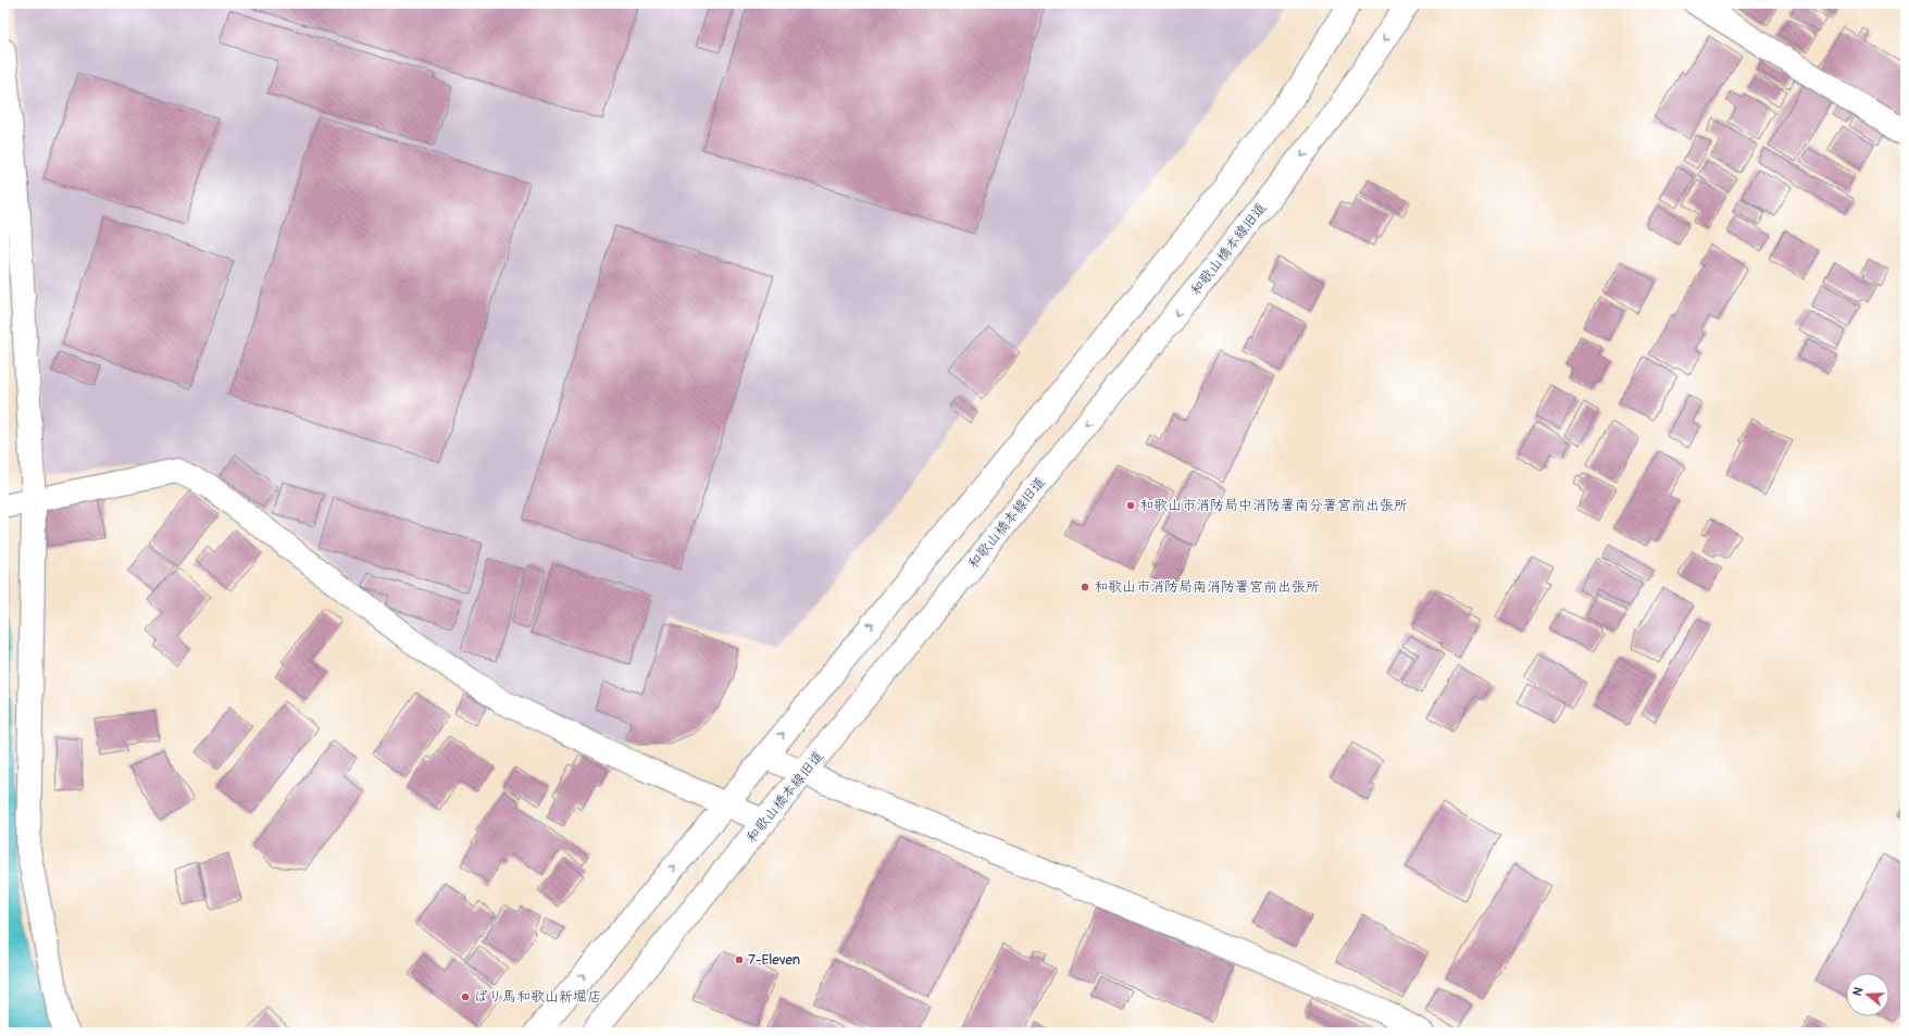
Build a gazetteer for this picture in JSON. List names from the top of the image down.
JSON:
{
  "streets": {
    "street": ["和歌山橋本線旧道"]
  },
  "places": [
    "和歌山市消防局中消防署南分署宮前出張所",
    "和歌山市消防局南消防署宮前出張所",
    "7-Eleven",
    "ばり馬和歌山新堀店"
  ],
  "north": "left"
}
